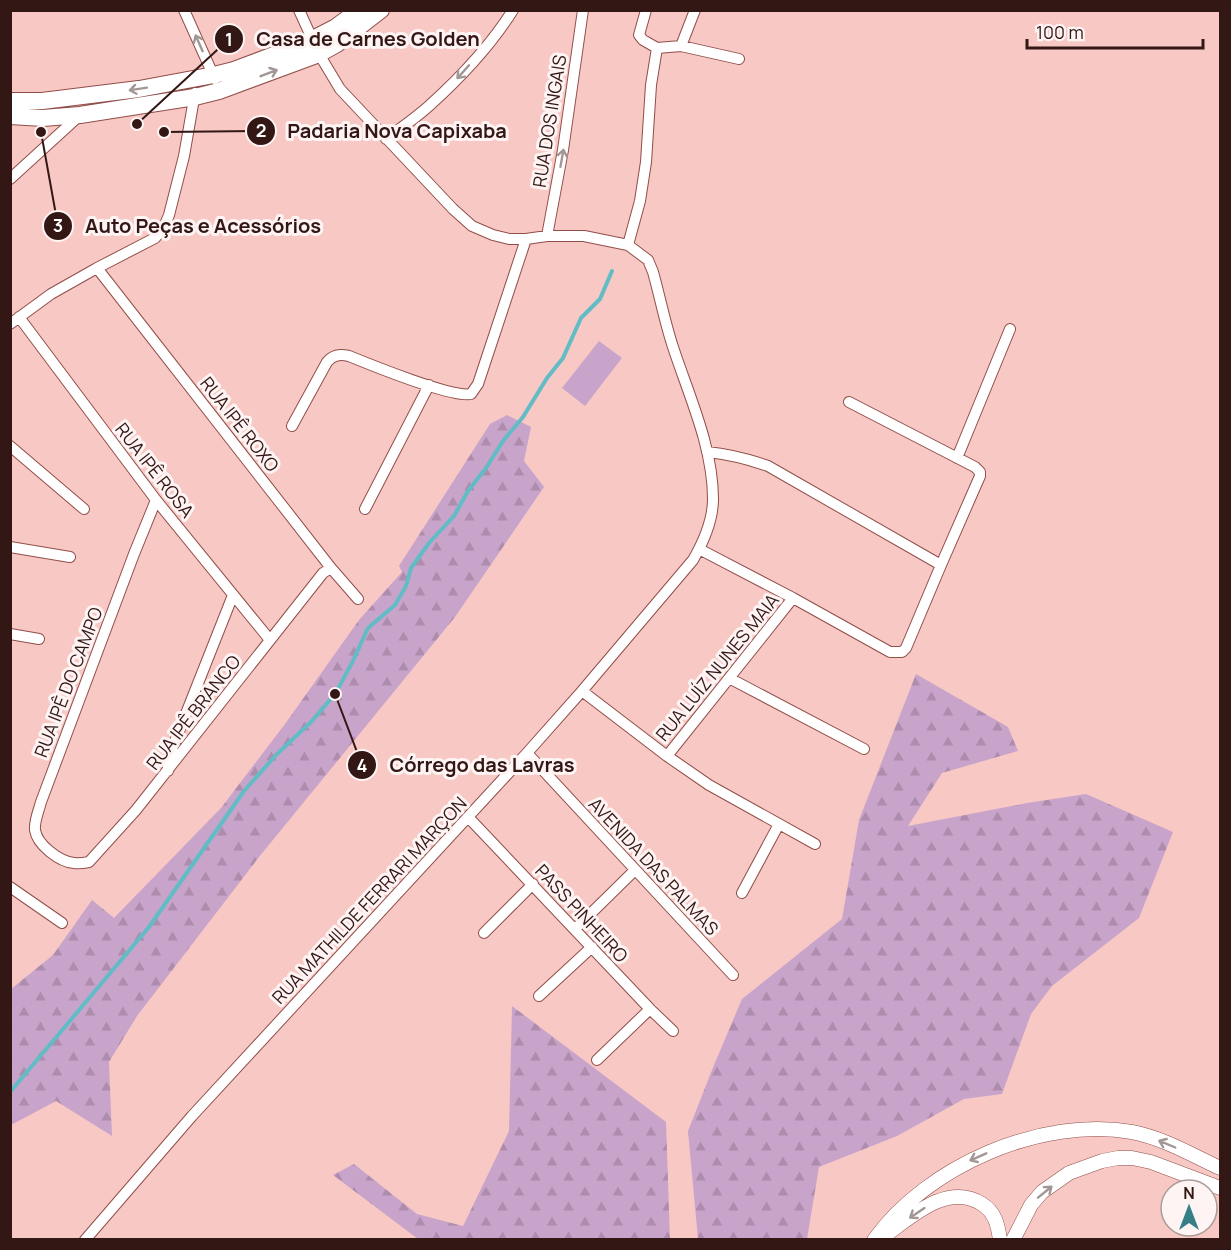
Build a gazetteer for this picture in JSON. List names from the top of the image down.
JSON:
{
  "streets": {
    "street": [
      "RUA DOS INGAIS",
      "RUA IPÊ ROXO",
      "RUA IPÊ ROSA",
      "RUA LUÍZ NUNES MAIA",
      "RUA IPÊ DO CAMPO",
      "RUA IPÊ BRANCO",
      "AVENIDA DAS PALMAS",
      "RUA MATHILDE FERRARI MARÇON",
      "PASS PINHEIRO"
    ]
  },
  "crossings": [
    ["RUA IPÊ ROXO", "RUA IPÊ BRANCO"],
    ["RUA IPÊ ROSA", "RUA IPÊ DO CAMPO"],
    ["RUA IPÊ ROSA", "RUA IPÊ BRANCO"],
    ["RUA IPÊ DO CAMPO", "RUA IPÊ BRANCO"],
    ["AVENIDA DAS PALMAS", "RUA MATHILDE FERRARI MARÇON"],
    ["RUA MATHILDE FERRARI MARÇON", "PASS PINHEIRO"]
  ],
  "places": [
    "Casa de Carnes Golden",
    "Auto Peças e Acessórios",
    "Padaria Nova Capixaba",
    "Córrego das Lavras"
  ],
  "scale_bar": "100 m",
  "north": "top"
}
